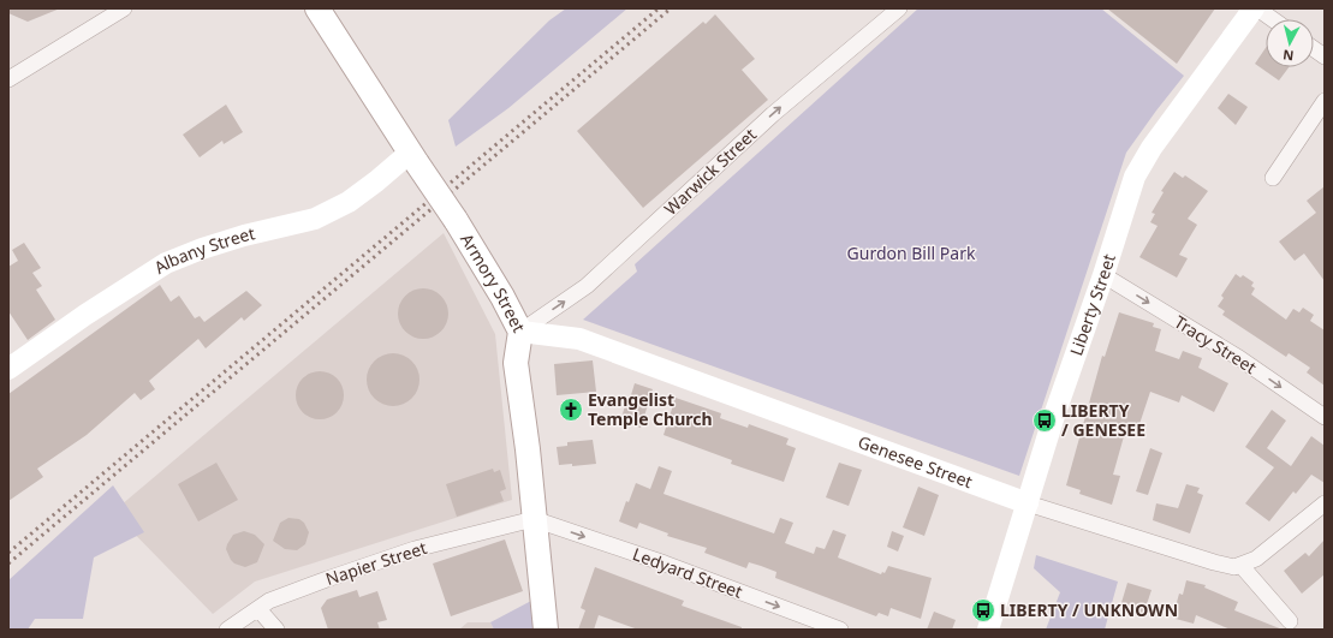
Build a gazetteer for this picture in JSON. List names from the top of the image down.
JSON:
{
  "streets": {
    "main road": [
      "Albany Street",
      "Armory Street",
      "Liberty Street",
      "Genesee Street"
    ],
    "street": [
      "Warwick Street",
      "Tracy Street",
      "Napier Street",
      "Ledyard Street"
    ]
  },
  "crossings": [
    ["Warwick Street", "Armory Street"],
    ["Warwick Street", "Genesee Street"],
    ["Albany Street", "Armory Street"],
    ["Armory Street", "Genesee Street"],
    ["Armory Street", "Napier Street"],
    ["Armory Street", "Ledyard Street"],
    ["Liberty Street", "Tracy Street"],
    ["Liberty Street", "Genesee Street"],
    ["Napier Street", "Ledyard Street"]
  ],
  "one_way": ["Warwick Street", "Tracy Street", "Ledyard Street"],
  "parks": ["Gurdon Bill Park"],
  "places": {
    "church": ["Evangelist Temple Church"],
    "bus stop": ["LIBERTY / GENESEE", "LIBERTY / UNKNOWN"]
  },
  "north": "bottom"
}
